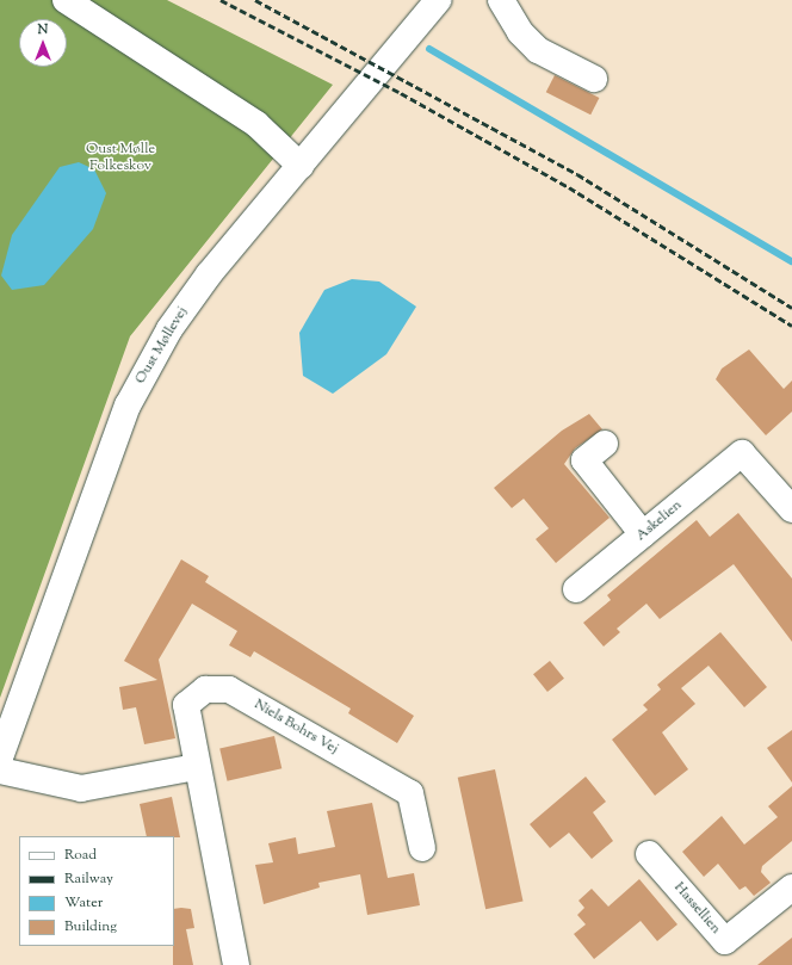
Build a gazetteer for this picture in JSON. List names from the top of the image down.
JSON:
{
  "streets": {
    "street": [
      "Oust Møllevej",
      "Askelien",
      "Niels Bohrs Vej",
      "Hassellien"
    ]
  },
  "parks": ["Oust Mølle Folkeskov"],
  "legend": [
    "Road",
    "Railway",
    "Water",
    "Building"
  ],
  "north": "top"
}
